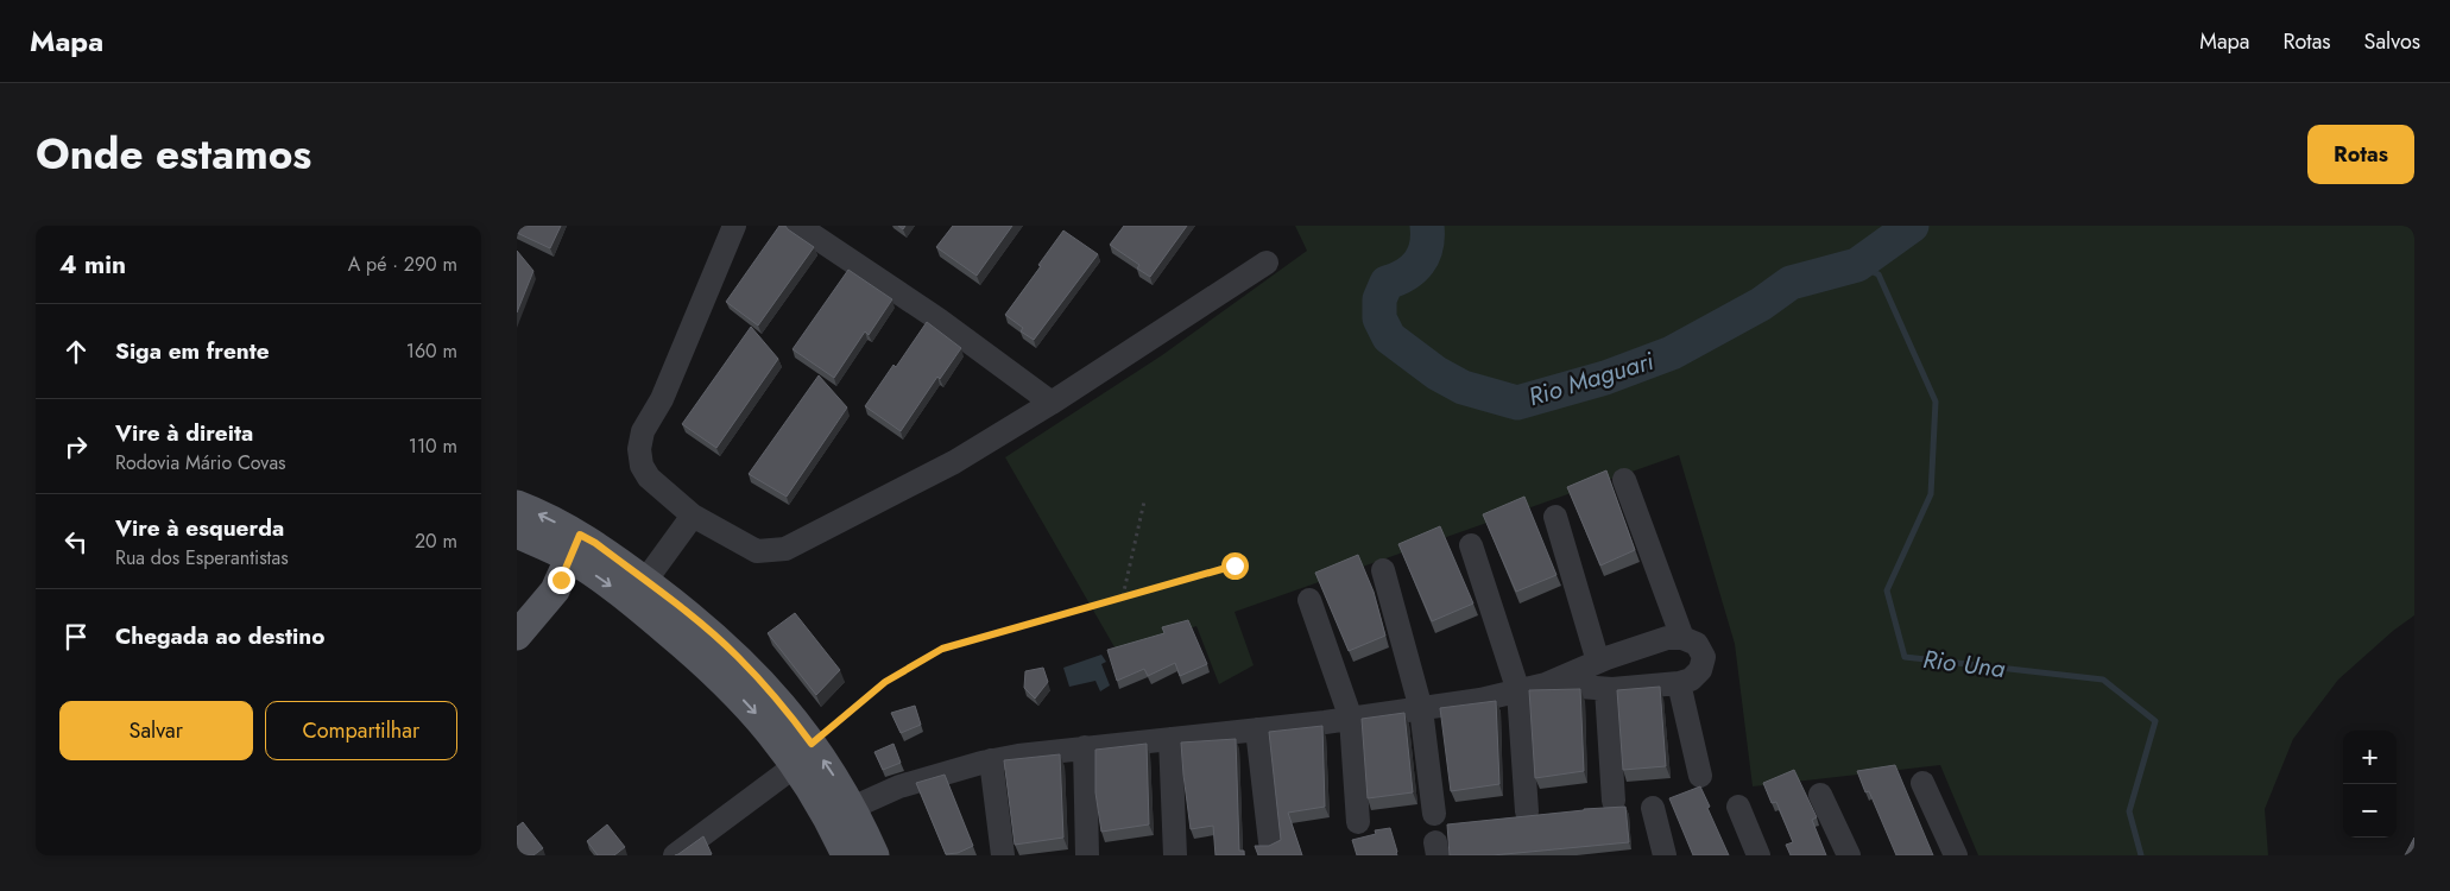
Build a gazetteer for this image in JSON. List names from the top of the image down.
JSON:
{
  "water": ["Rio Maguari", "Rio Una"],
  "page": {
    "header": "Mapa",
    "nav": ["Mapa", "Rotas", "Salvos"],
    "title": "Onde estamos",
    "buttons": [
      "Rotas",
      ["Salvar", "Compartilhar"]
    ],
    "heading": ["4 min", "A pé · 290 m"],
    "list": [
      ["Siga em frente", "160 m"],
      ["Vire à direita", "Rodovia Mário Covas", "110 m"],
      ["Vire à esquerda", "Rua dos Esperantistas", "20 m"],
      "Chegada ao destino"
    ],
    "map_buttons": ["+", "−"]
  }
}
